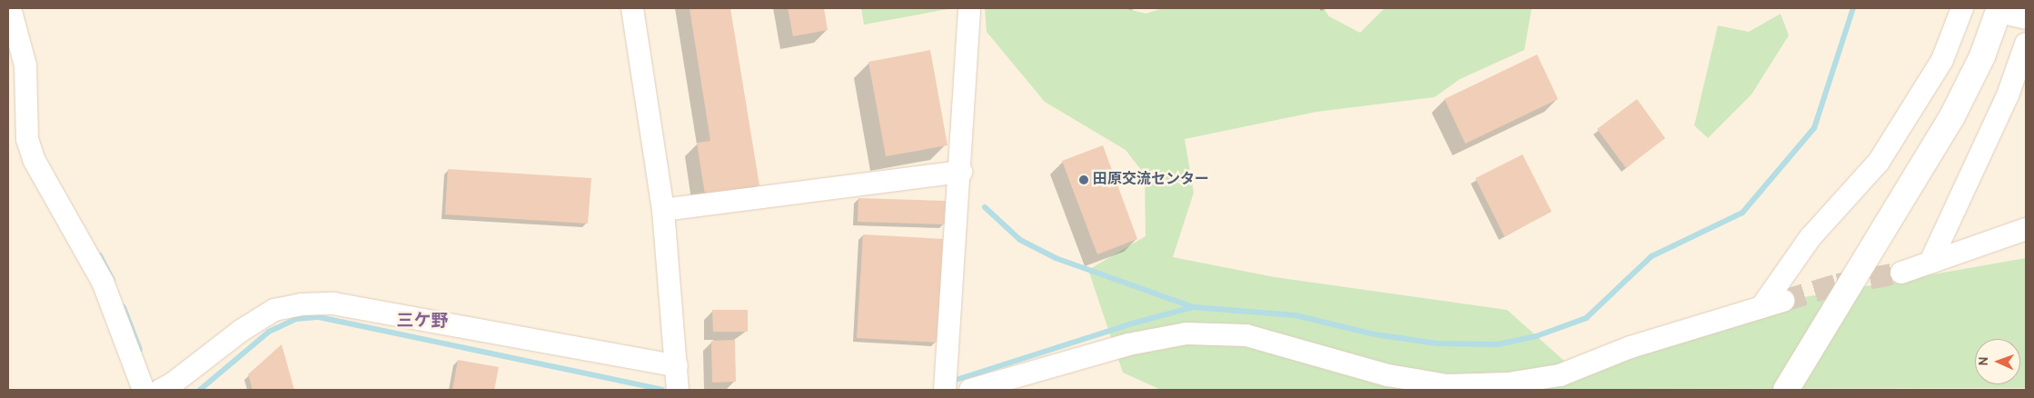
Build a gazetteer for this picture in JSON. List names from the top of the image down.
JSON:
{
  "districts": ["三ケ野"],
  "places": ["田原交流センター"],
  "north": "left"
}
